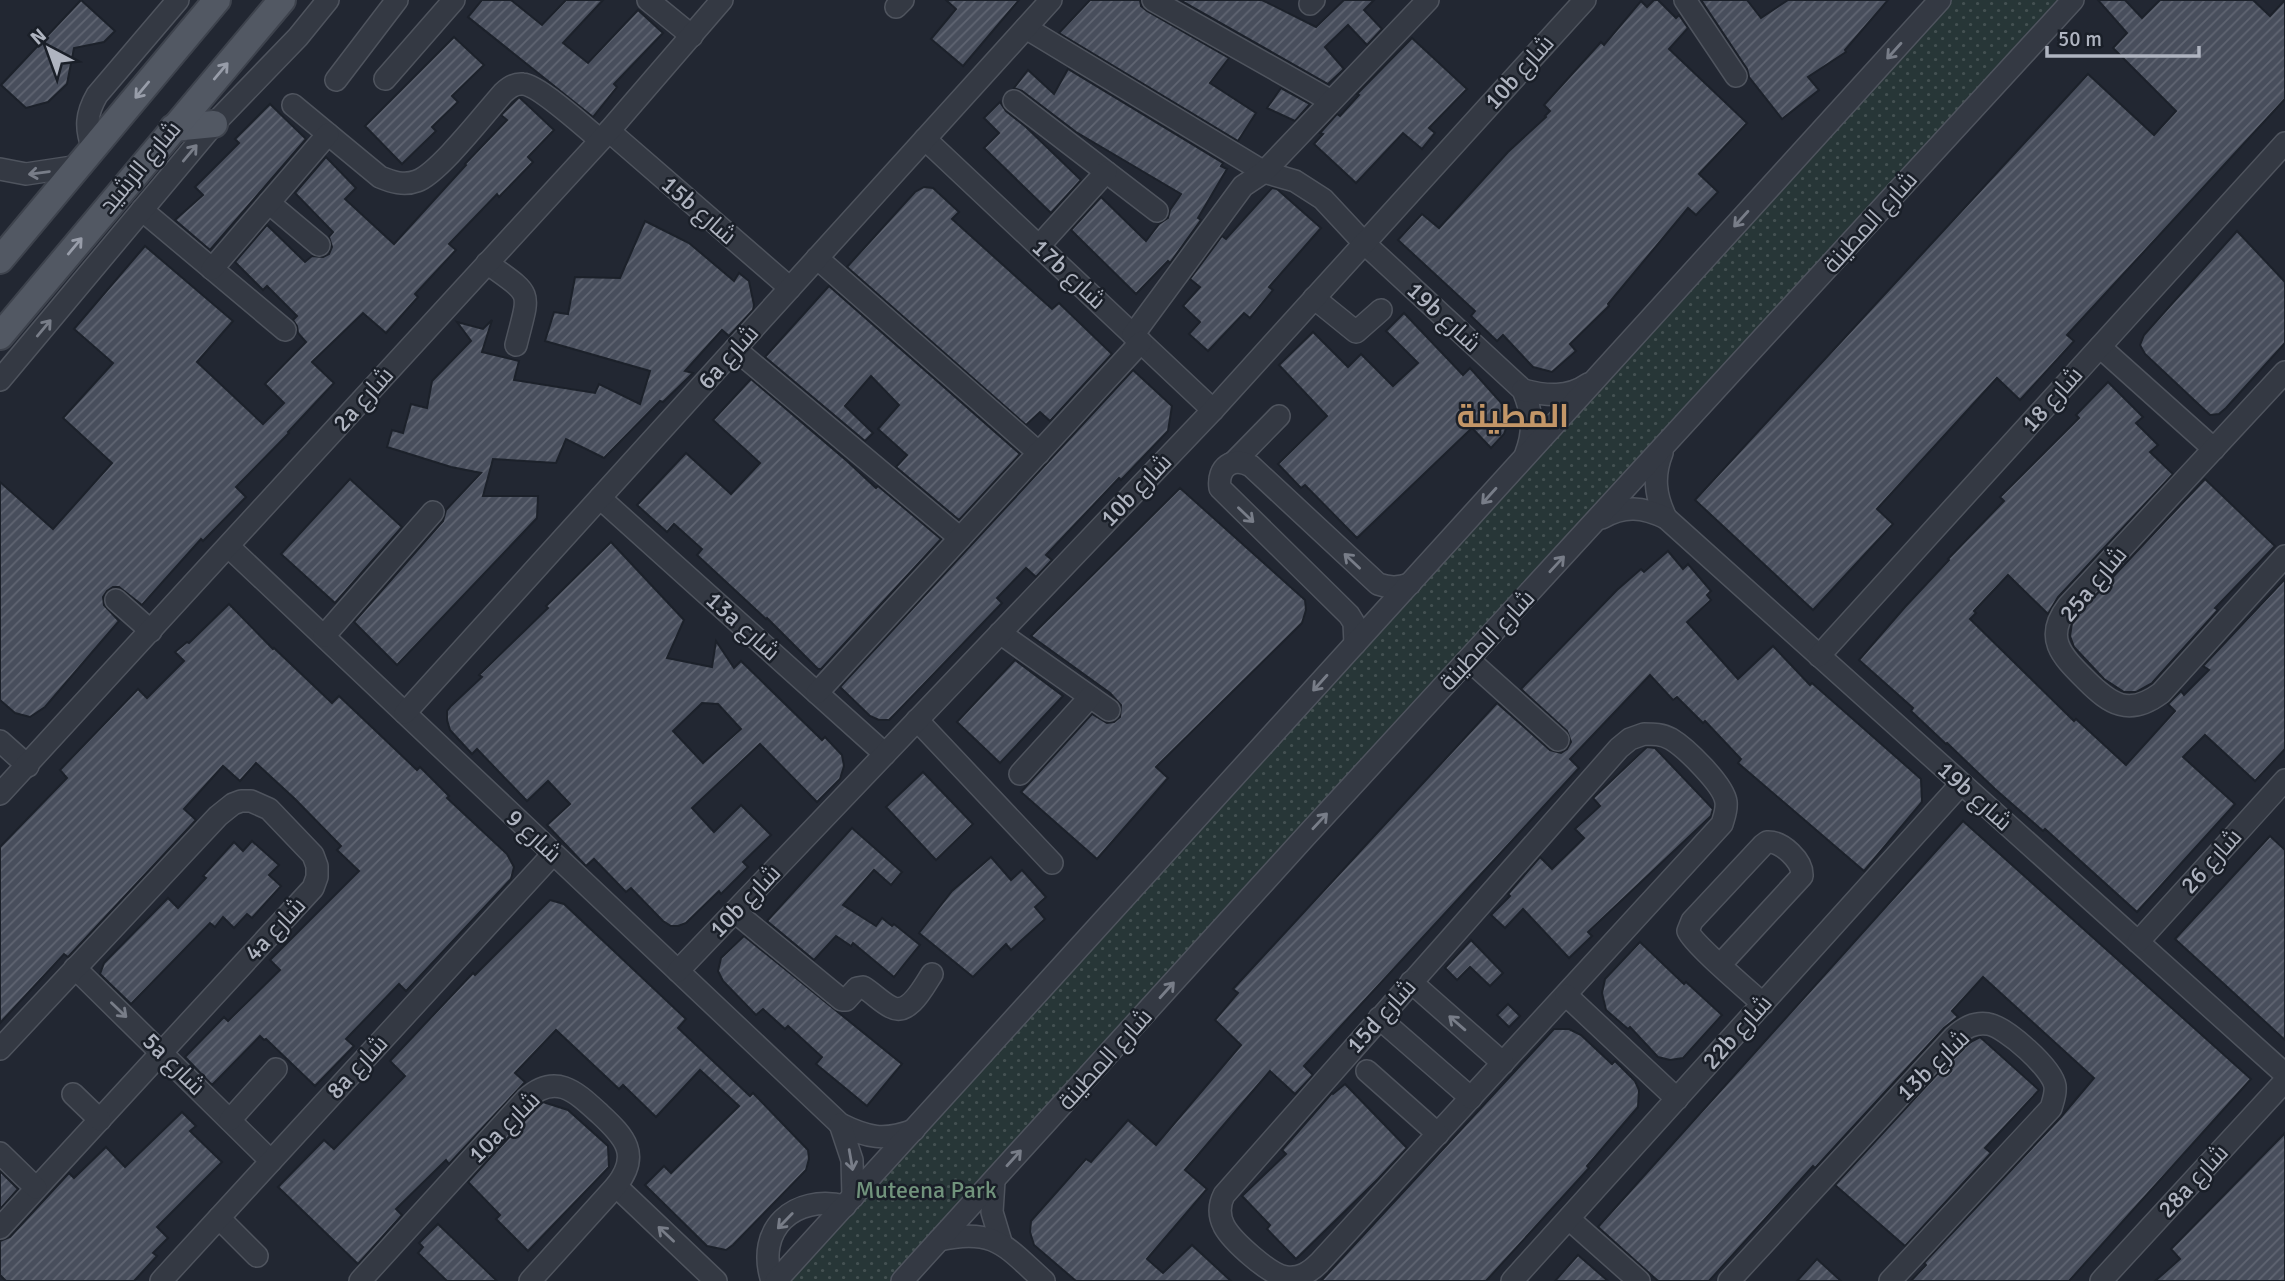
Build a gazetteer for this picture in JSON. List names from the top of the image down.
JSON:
{
  "streets": {
    "main road": ["شارع الرشيد"],
    "street": [
      "10b شارع",
      "15b شارع",
      "شارع المطينة",
      "17b شارع",
      "19b شارع",
      "6a شارع",
      "2a شارع",
      "شارع 18",
      "25a شارع",
      "13a شارع",
      "شارع 9",
      "شارع 26",
      "4a شارع",
      "15d شارع",
      "22b شارع",
      "5a شارع",
      "13b شارع",
      "8a شارع",
      "10a شارع",
      "28a شارع"
    ]
  },
  "crossings": [
    ["10b شارع", "17b شارع"],
    ["10b شارع", "19b شارع"],
    ["10b شارع", "13a شارع"],
    ["10b شارع", "شارع 9"],
    ["15b شارع", "6a شارع"],
    ["15b شارع", "2a شارع"],
    ["شارع المطينة", "19b شارع"],
    ["17b شارع", "6a شارع"],
    ["19b شارع", "6a شارع"],
    ["19b شارع", "شارع 18"],
    ["19b شارع", "شارع 26"],
    ["19b شارع", "22b شارع"],
    ["19b شارع", "28a شارع"],
    ["6a شارع", "13a شارع"],
    ["6a شارع", "شارع 9"],
    ["2a شارع", "شارع 9"],
    ["شارع 9", "8a شارع"],
    ["4a شارع", "5a شارع"],
    ["5a شارع", "8a شارع"]
  ],
  "districts": ["المطينة"],
  "parks": ["Muteena Park"],
  "scale_bar": "50 m",
  "north": "top left"
}
